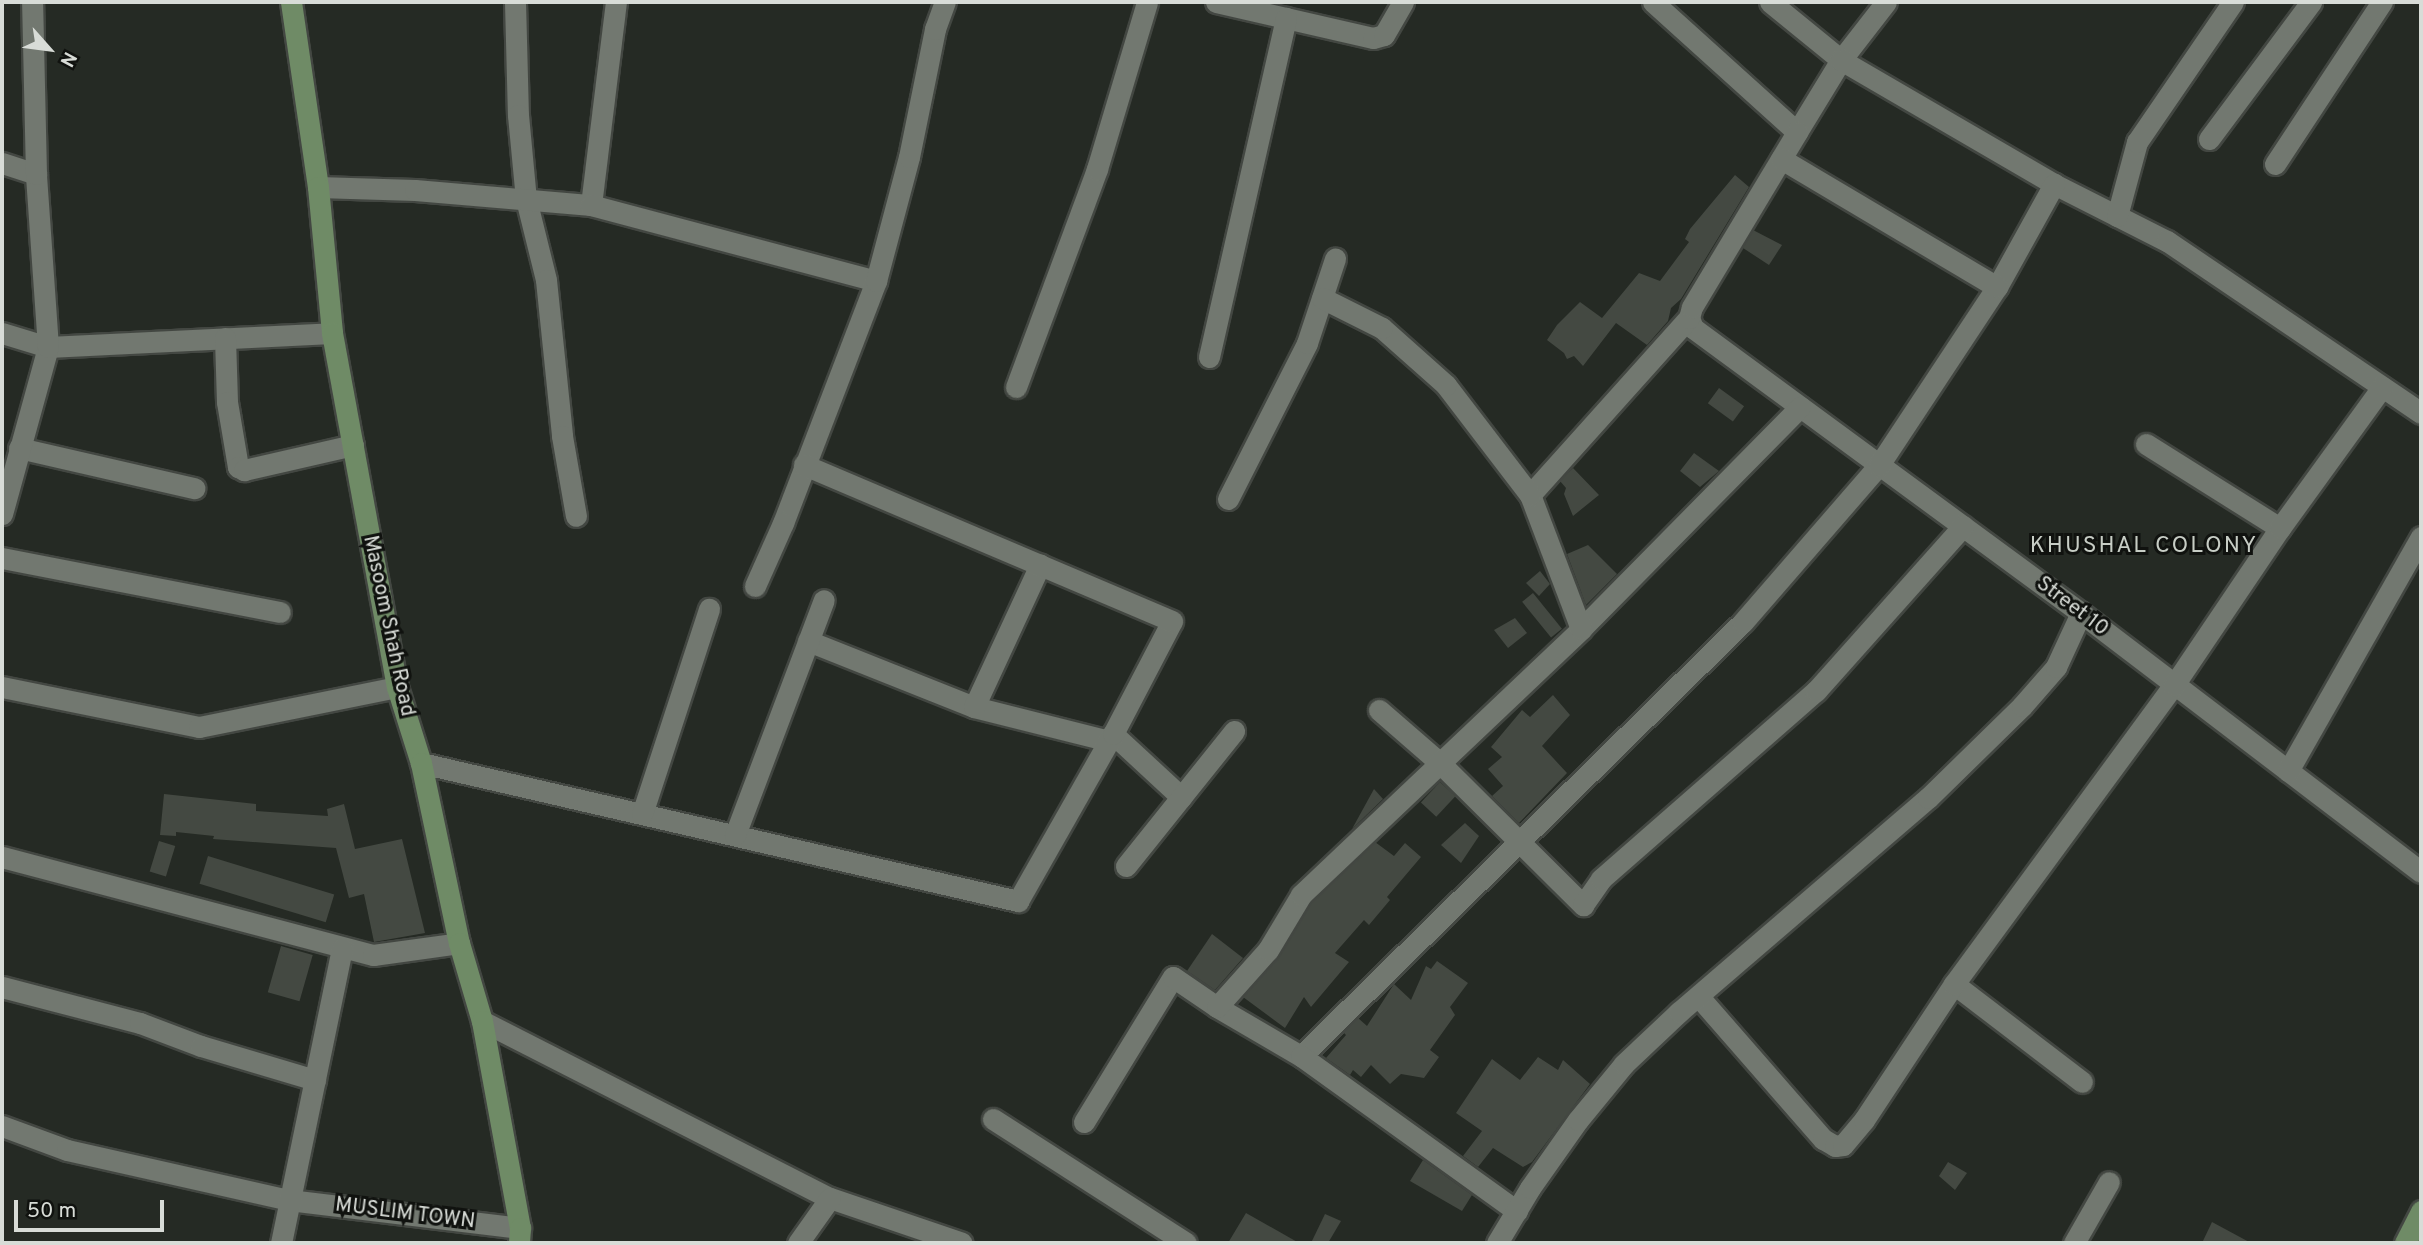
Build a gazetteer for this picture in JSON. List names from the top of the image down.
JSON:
{
  "streets": {
    "main road": ["Masoom Shah Road"],
    "street": ["Street 10", "MUSLIM TOWN"]
  },
  "crossings": [
    ["Masoom Shah Road", "MUSLIM TOWN"]
  ],
  "districts": ["KHUSHAL COLONY"],
  "scale_bar": "50 m",
  "north": "bottom right"
}
